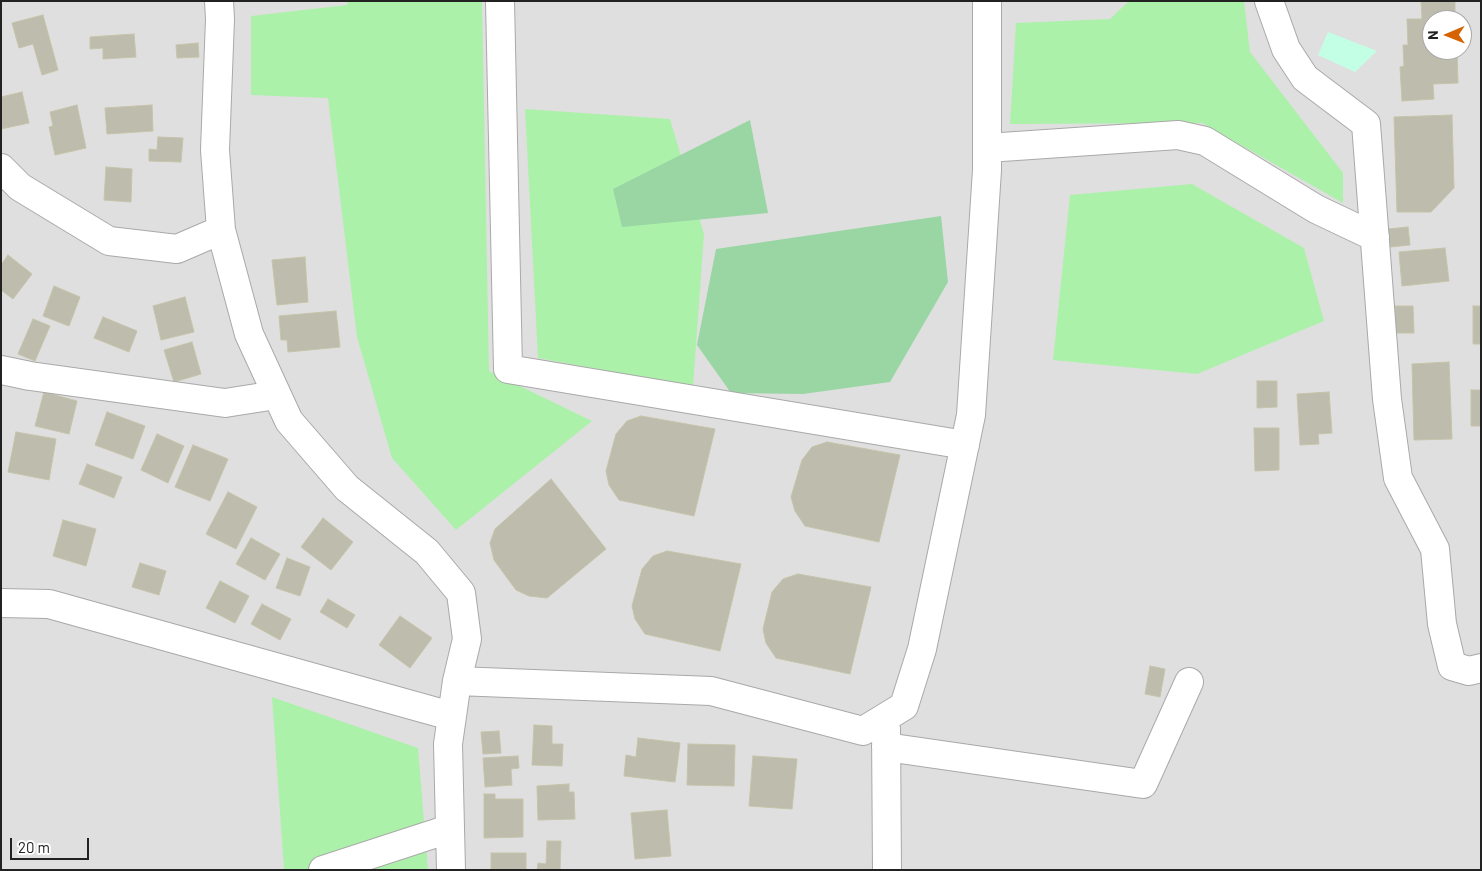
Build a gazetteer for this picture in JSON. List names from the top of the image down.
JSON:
{
  "scale_bar": "20 m",
  "north": "left"
}
